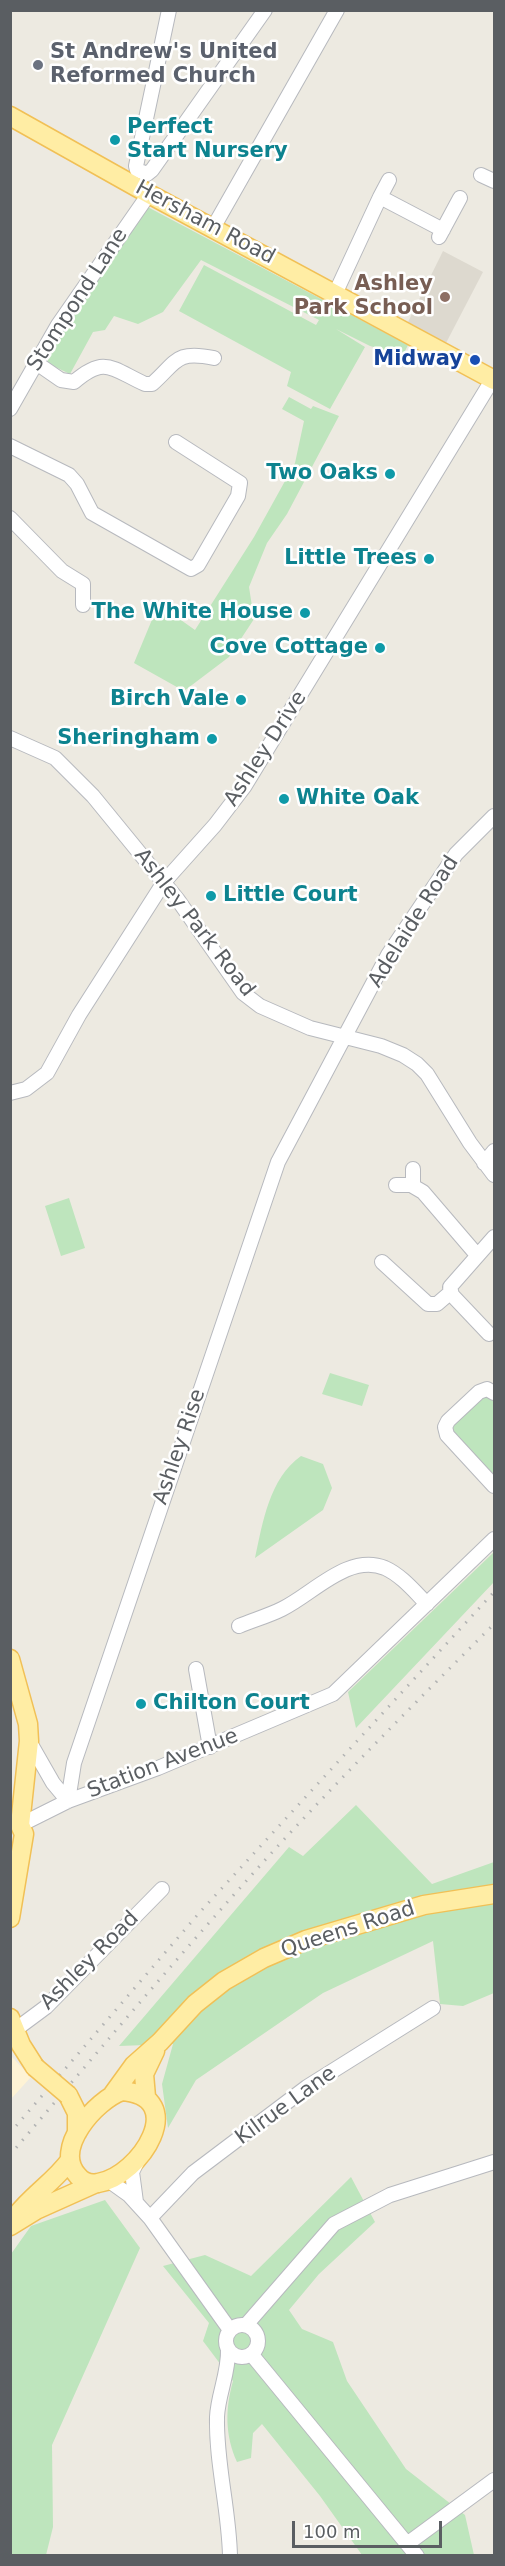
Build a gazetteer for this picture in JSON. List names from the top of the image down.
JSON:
{
  "streets": {
    "main road": ["Hersham Road", "Queens Road", "Ashley Road"],
    "street": [
      "Stompond Lane",
      "Ashley Drive",
      "Adelaide Road",
      "Ashley Park Road",
      "Ashley Rise",
      "Station Avenue",
      "Kilrue Lane"
    ]
  },
  "crossings": [
    ["Hersham Road", "Stompond Lane"],
    ["Hersham Road", "Ashley Drive"],
    ["Ashley Drive", "Ashley Park Road"],
    ["Adelaide Road", "Ashley Park Road"],
    ["Adelaide Road", "Ashley Rise"],
    ["Ashley Park Road", "Ashley Rise"],
    ["Ashley Rise", "Station Avenue"]
  ],
  "places": [
    "St Andrew's United Reformed Church",
    "Perfect Start Nursery",
    "Ashley Park School",
    "Midway",
    "Two Oaks",
    "Little Trees",
    "The White House",
    "Cove Cottage",
    "Birch Vale",
    "Sheringham",
    "White Oak",
    "Little Court",
    "Chilton Court"
  ],
  "scale_bar": "100 m"
}
